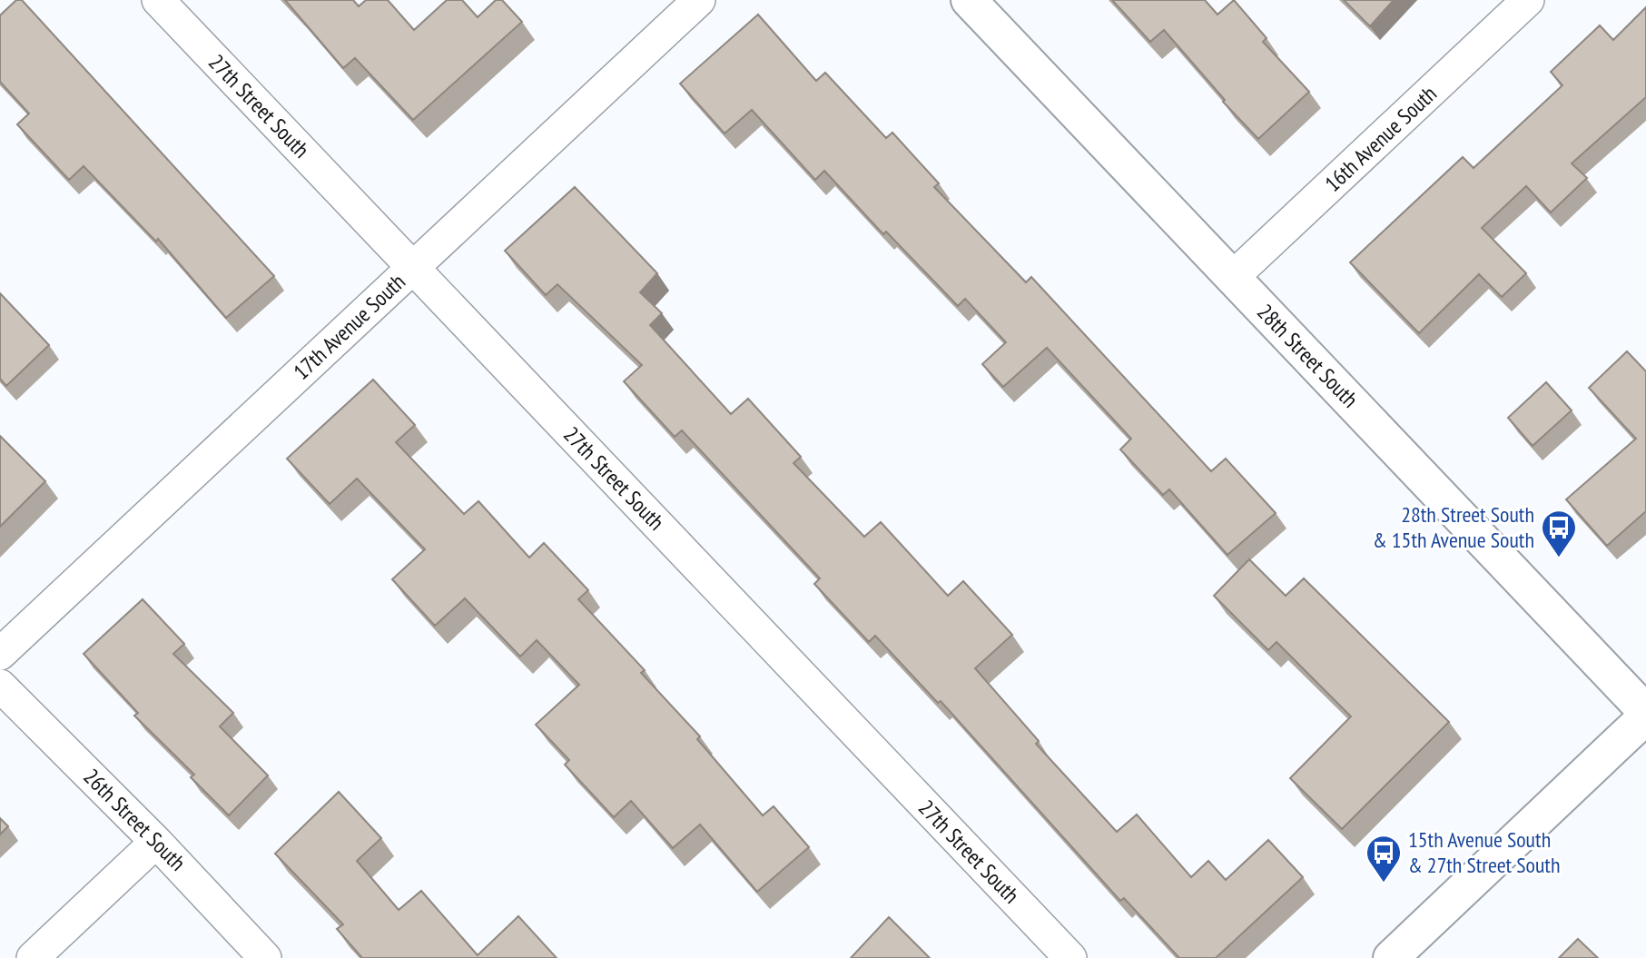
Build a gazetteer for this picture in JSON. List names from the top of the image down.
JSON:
{
  "streets": {
    "street": [
      "27th Street South",
      "16th Avenue South",
      "17th Avenue South",
      "28th Street South",
      "26th Street South"
    ]
  },
  "crossings": [
    ["27th Street South", "17th Avenue South"],
    ["16th Avenue South", "28th Street South"]
  ],
  "places": {
    "bus stop": ["28th Street South & 15th Avenue South", "15th Avenue South & 27th Street South"]
  }
}
